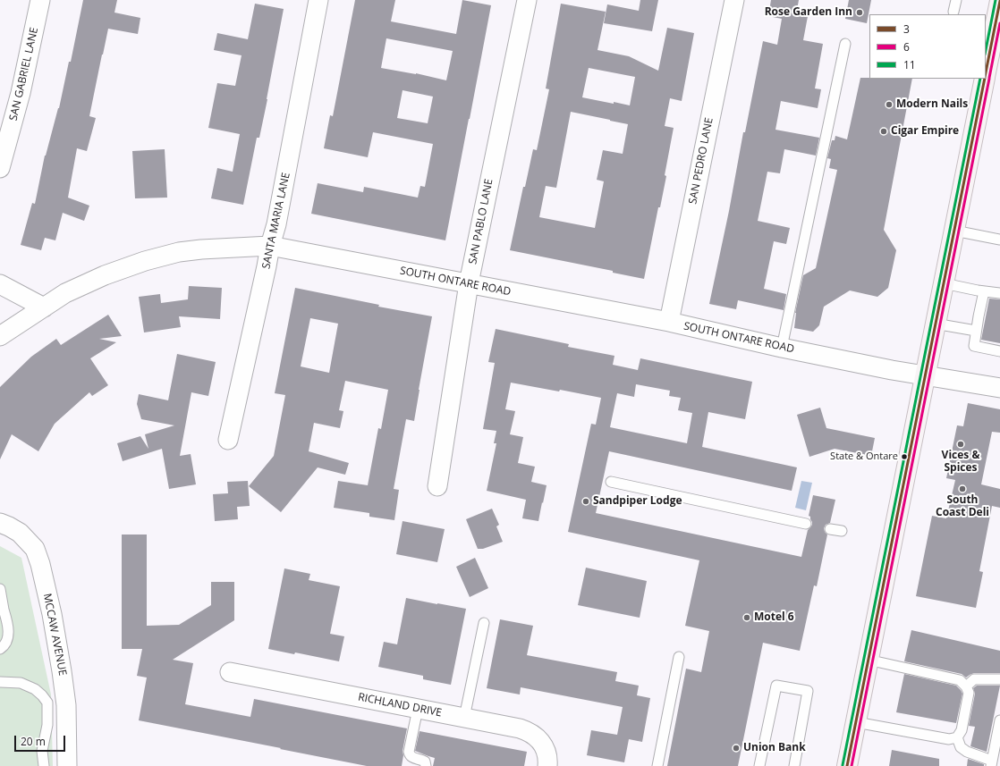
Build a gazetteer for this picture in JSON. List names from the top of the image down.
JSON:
{
  "streets": {
    "street": [
      "SAN GABRIEL LANE",
      "SAN PEDRO LANE",
      "SANTA MARIA LANE",
      "SAN PABLO LANE",
      "SOUTH ONTARE ROAD",
      "MCCAW AVENUE",
      "RICHLAND DRIVE"
    ]
  },
  "crossings": [
    ["SAN PEDRO LANE", "SOUTH ONTARE ROAD"],
    ["SANTA MARIA LANE", "SOUTH ONTARE ROAD"],
    ["SAN PABLO LANE", "SOUTH ONTARE ROAD"]
  ],
  "places": [
    "Rose Garden Inn",
    "Modern Nails",
    "Cigar Empire",
    "Vices & Spices",
    "State & Ontare",
    "South Coast Deli",
    "Sandpiper Lodge",
    "Motel 6",
    "Union Bank"
  ],
  "lines": ["transit line 11", "transit line 3", "transit line 6"],
  "legend": ["3", "6", "11"],
  "scale_bar": "20 m"
}
